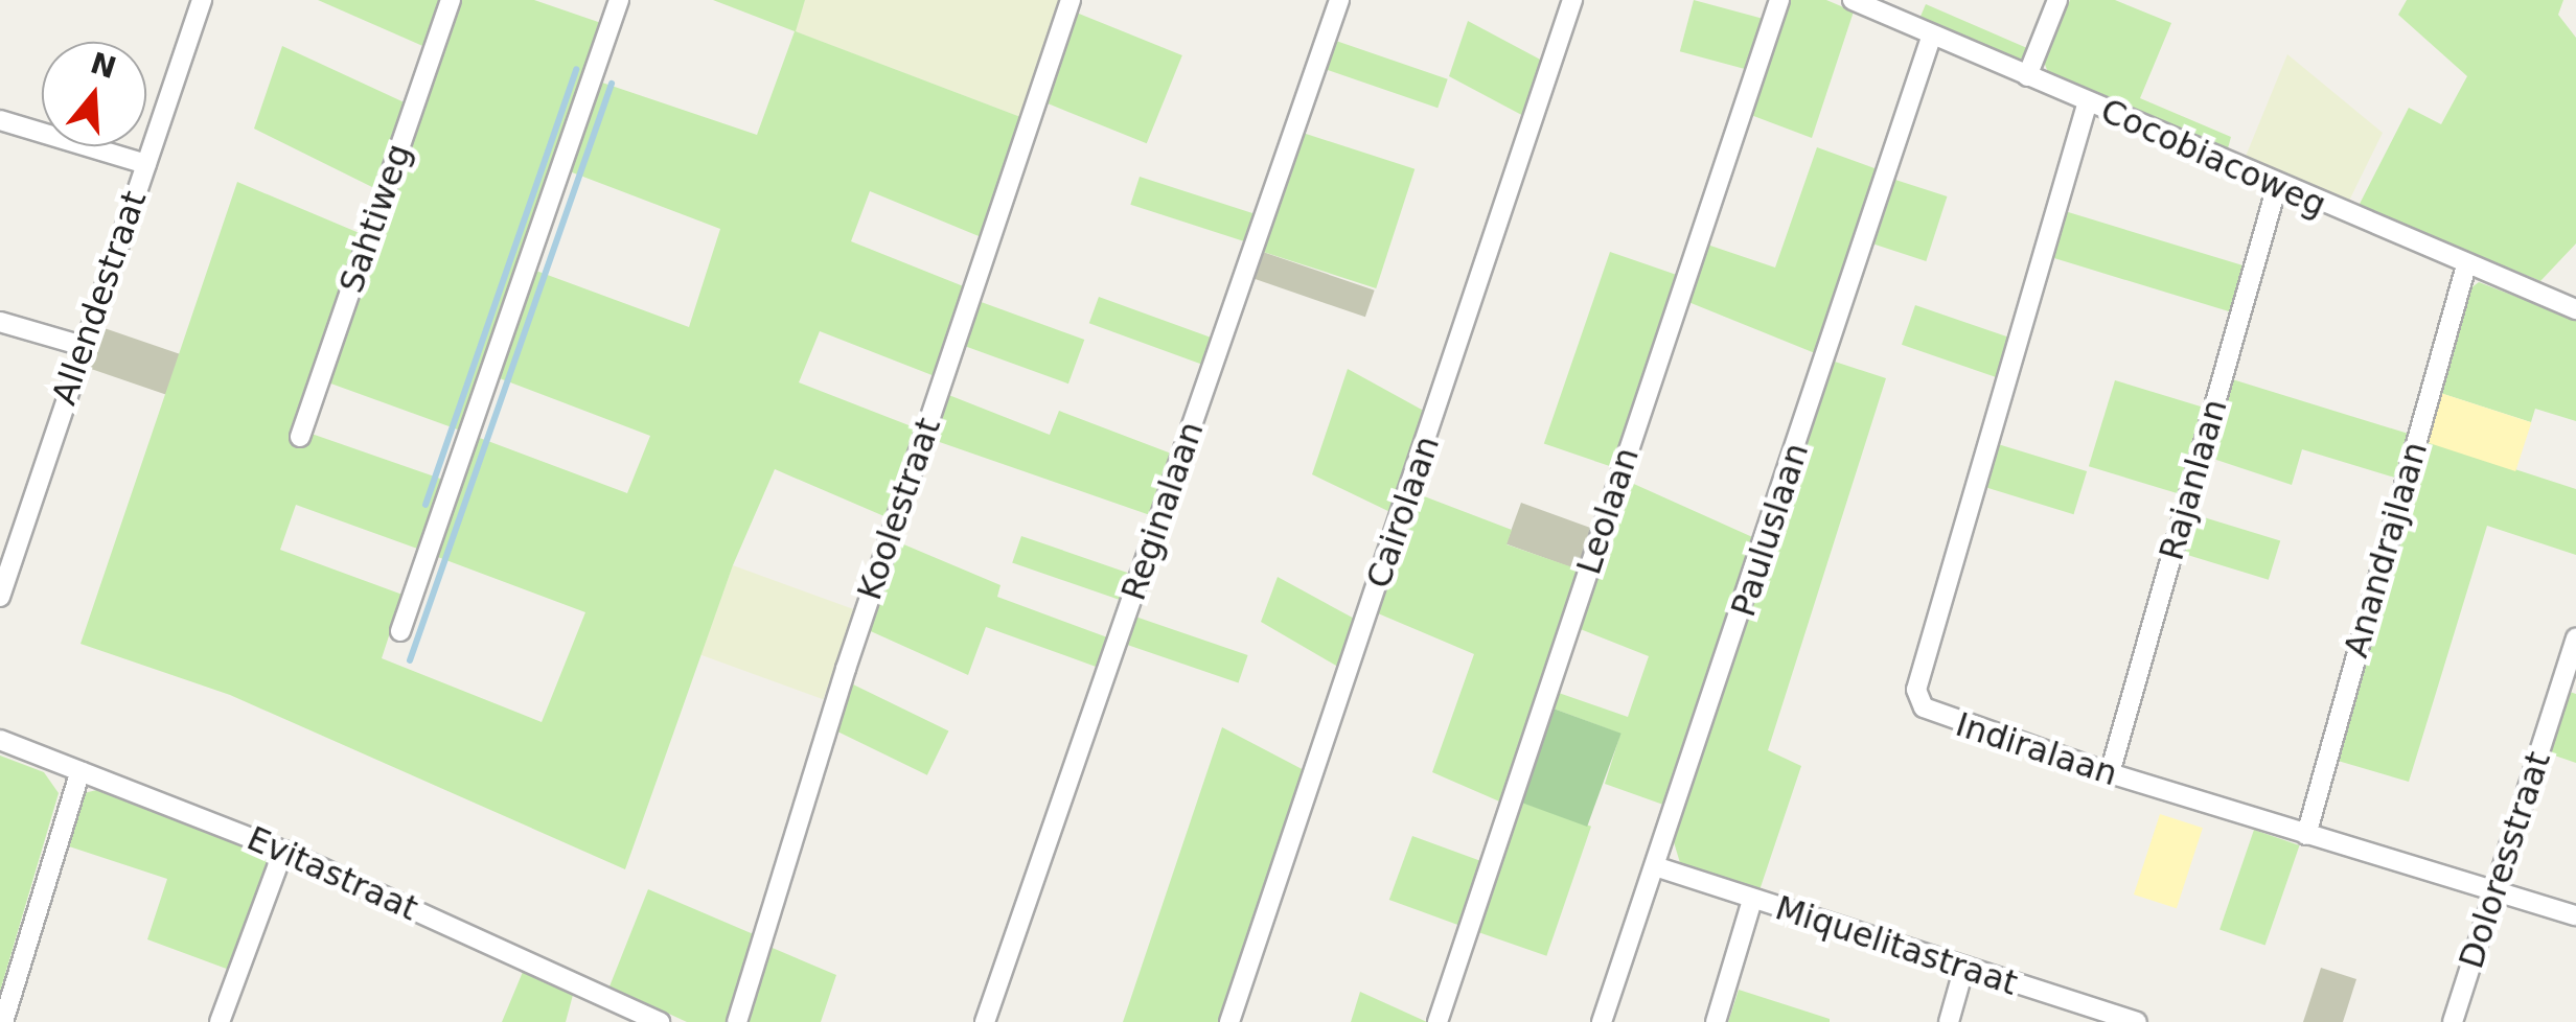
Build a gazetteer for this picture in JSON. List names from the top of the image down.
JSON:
{
  "streets": {
    "street": [
      "Cocobiacoweg",
      "Sahtiweg",
      "Allendestraat",
      "Rajanlaan",
      "Koolestraat",
      "Reginalaan",
      "Leolaan",
      "Cairolaan",
      "Pauluslaan",
      "Anandrajlaan",
      "Indiralaan",
      "Doloresstraat",
      "Evitastraat",
      "Miquelitastraat"
    ]
  },
  "crossings": [
    ["Cocobiacoweg", "Rajanlaan"],
    ["Cocobiacoweg", "Pauluslaan"],
    ["Cocobiacoweg", "Anandrajlaan"],
    ["Cocobiacoweg", "Indiralaan"],
    ["Rajanlaan", "Indiralaan"],
    ["Pauluslaan", "Miquelitastraat"],
    ["Anandrajlaan", "Indiralaan"],
    ["Indiralaan", "Doloresstraat"]
  ],
  "north": "top"
}
